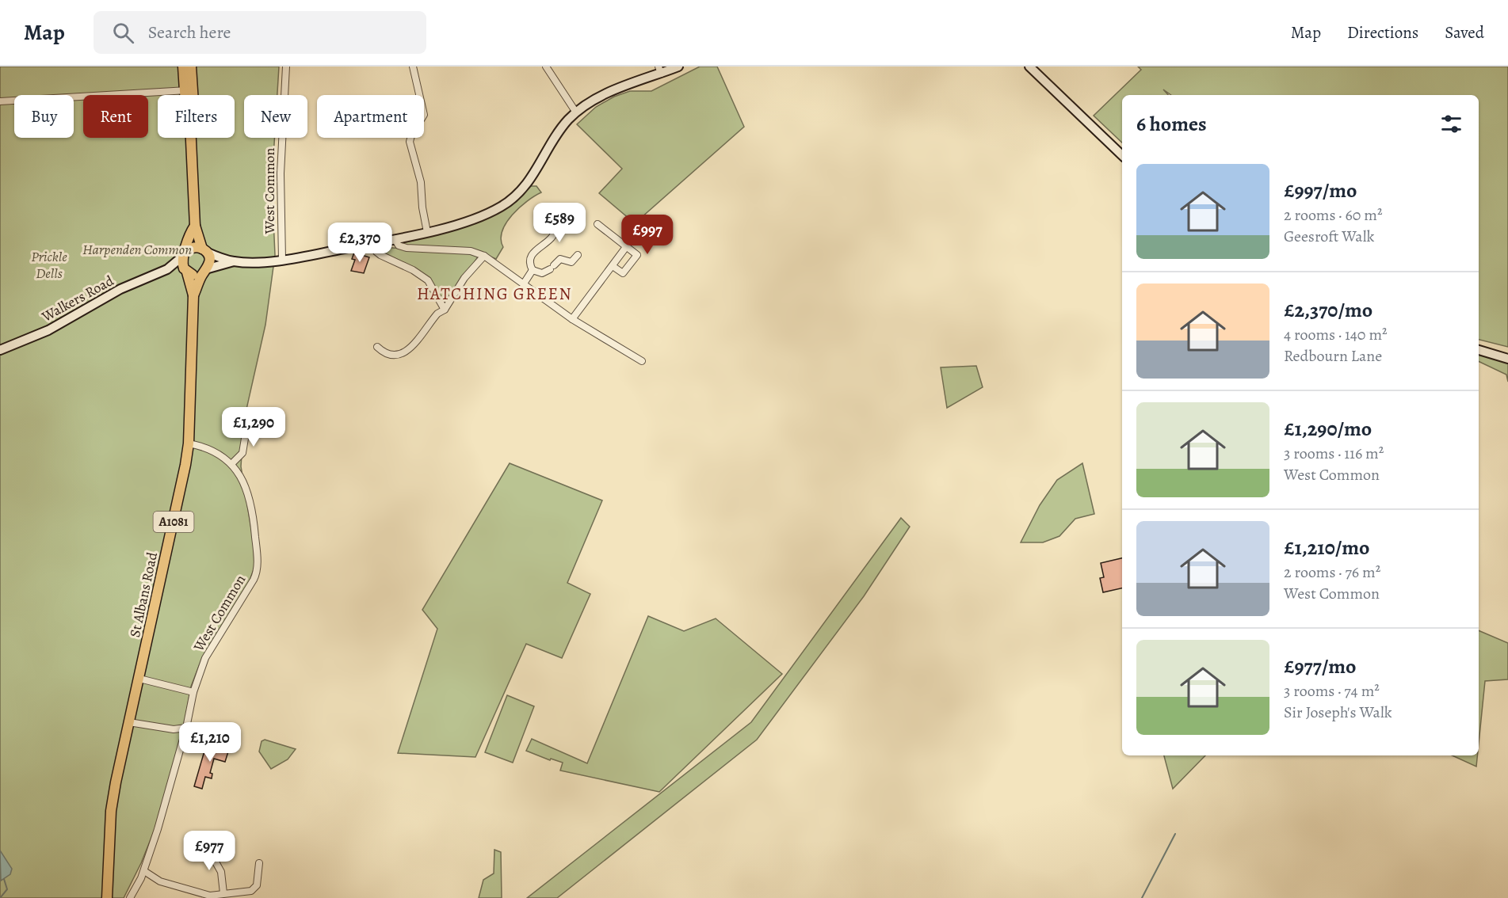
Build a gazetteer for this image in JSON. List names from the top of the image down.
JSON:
{
  "streets": {
    "main road": ["Walkers Road", "A1081", "St Albans Road"],
    "street": ["West Common"]
  },
  "crossings": [
    ["West Common", "St Albans Road"],
    ["Walkers Road", "St Albans Road"]
  ],
  "districts": ["HATCHING GREEN"],
  "parks": ["Harpenden Common", "Prickle Dells"],
  "page": {
    "header": "Map",
    "search": "Search here",
    "nav": ["Map", "Directions", "Saved"],
    "chip": [
      "Buy",
      "Rent",
      "Filters",
      "New",
      "Apartment"
    ],
    "heading": "6 homes",
    "list": [
      {
        "name": "£997/mo",
        "note": "2 rooms · 60 m² · Geesroft Walk"
      },
      {
        "name": "£2,370/mo",
        "note": "4 rooms · 140 m² · Redbourn Lane"
      },
      {
        "name": "£1,290/mo",
        "note": "3 rooms · 116 m² · West Common"
      },
      {
        "name": "£1,210/mo",
        "note": "2 rooms · 76 m² · West Common"
      },
      {
        "name": "£977/mo",
        "note": "3 rooms · 74 m² · Sir Joseph's Walk"
      }
    ],
    "price": [
      "£589",
      "£997",
      "£2,370",
      "£1,290",
      "£1,210",
      "£977"
    ]
  }
}
